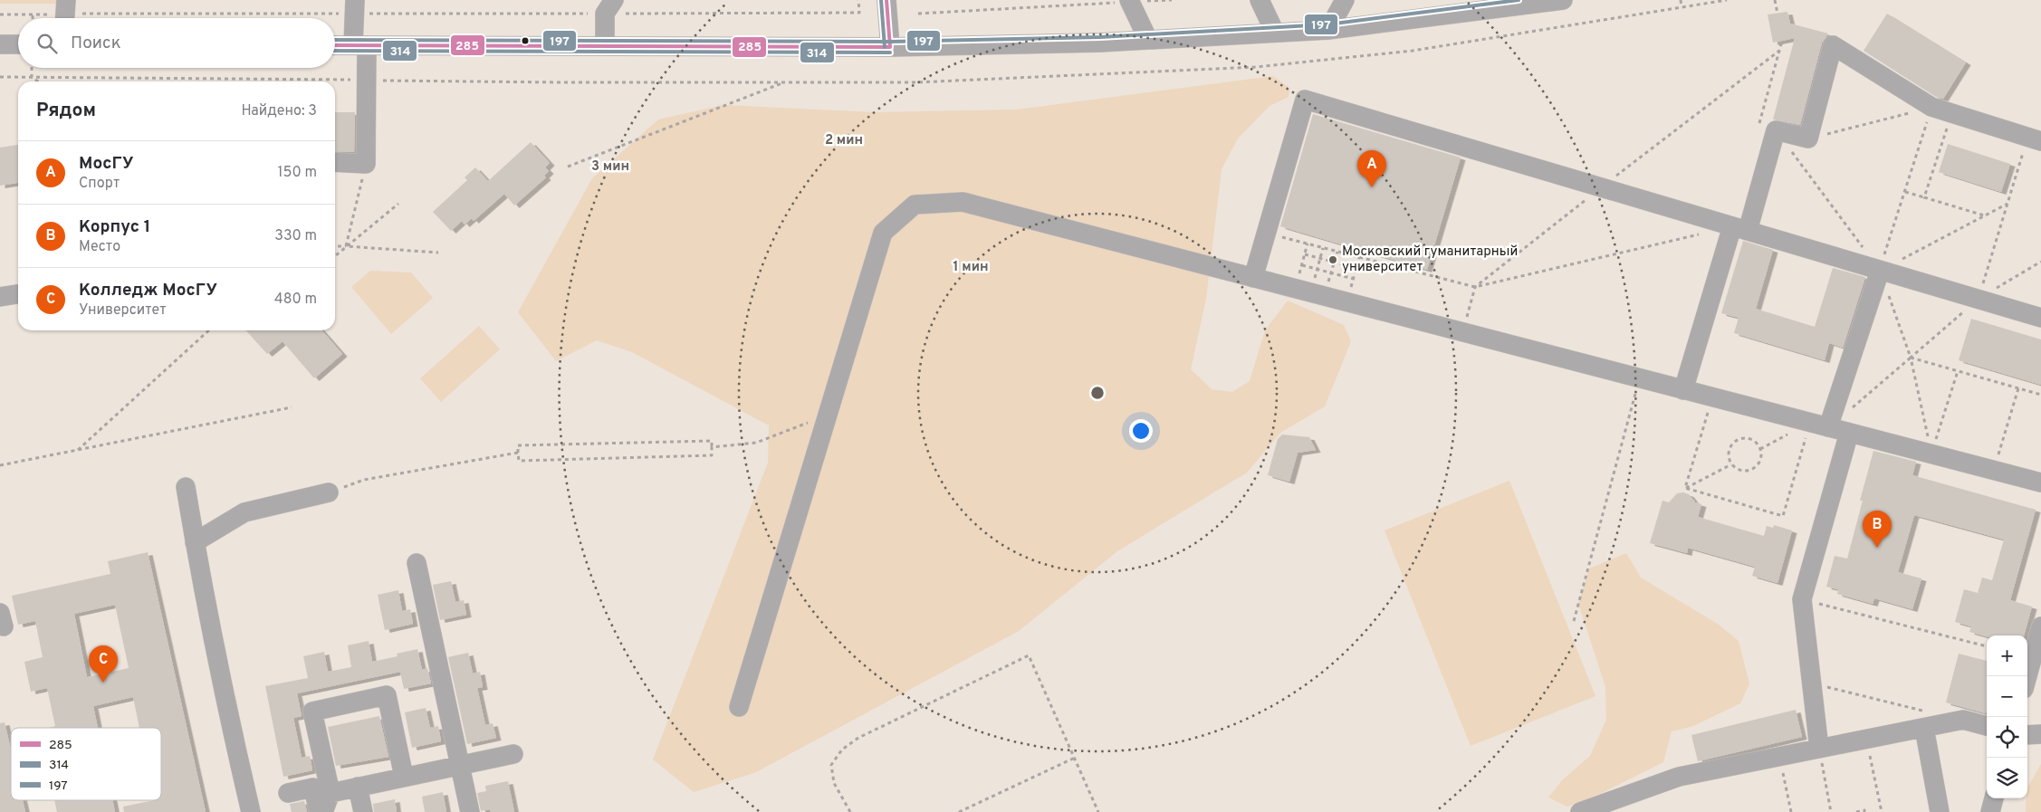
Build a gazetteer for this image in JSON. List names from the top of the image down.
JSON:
{
  "places": ["Московский гуманитарный университет"],
  "lines": ["transit line 285", "transit line 314", "transit line 197"],
  "legend": ["285", "314", "197"],
  "page": {
    "search": "Поиск",
    "heading": ["Рядом", "Найдено: 3"],
    "list": [
      {
        "mark": "A",
        "name": "МосГУ",
        "note": "Спорт",
        "value": "150 m"
      },
      {
        "mark": "B",
        "name": "Корпус 1",
        "note": "Место",
        "value": "330 m"
      },
      {
        "mark": "C",
        "name": "Колледж МосГУ",
        "note": "Университет",
        "value": "480 m"
      }
    ],
    "pins": ["A", "B", "C"],
    "map_buttons": ["+", "−"]
  },
  "rings": ["2 мин", "3 мин", "1 мин"]
}
